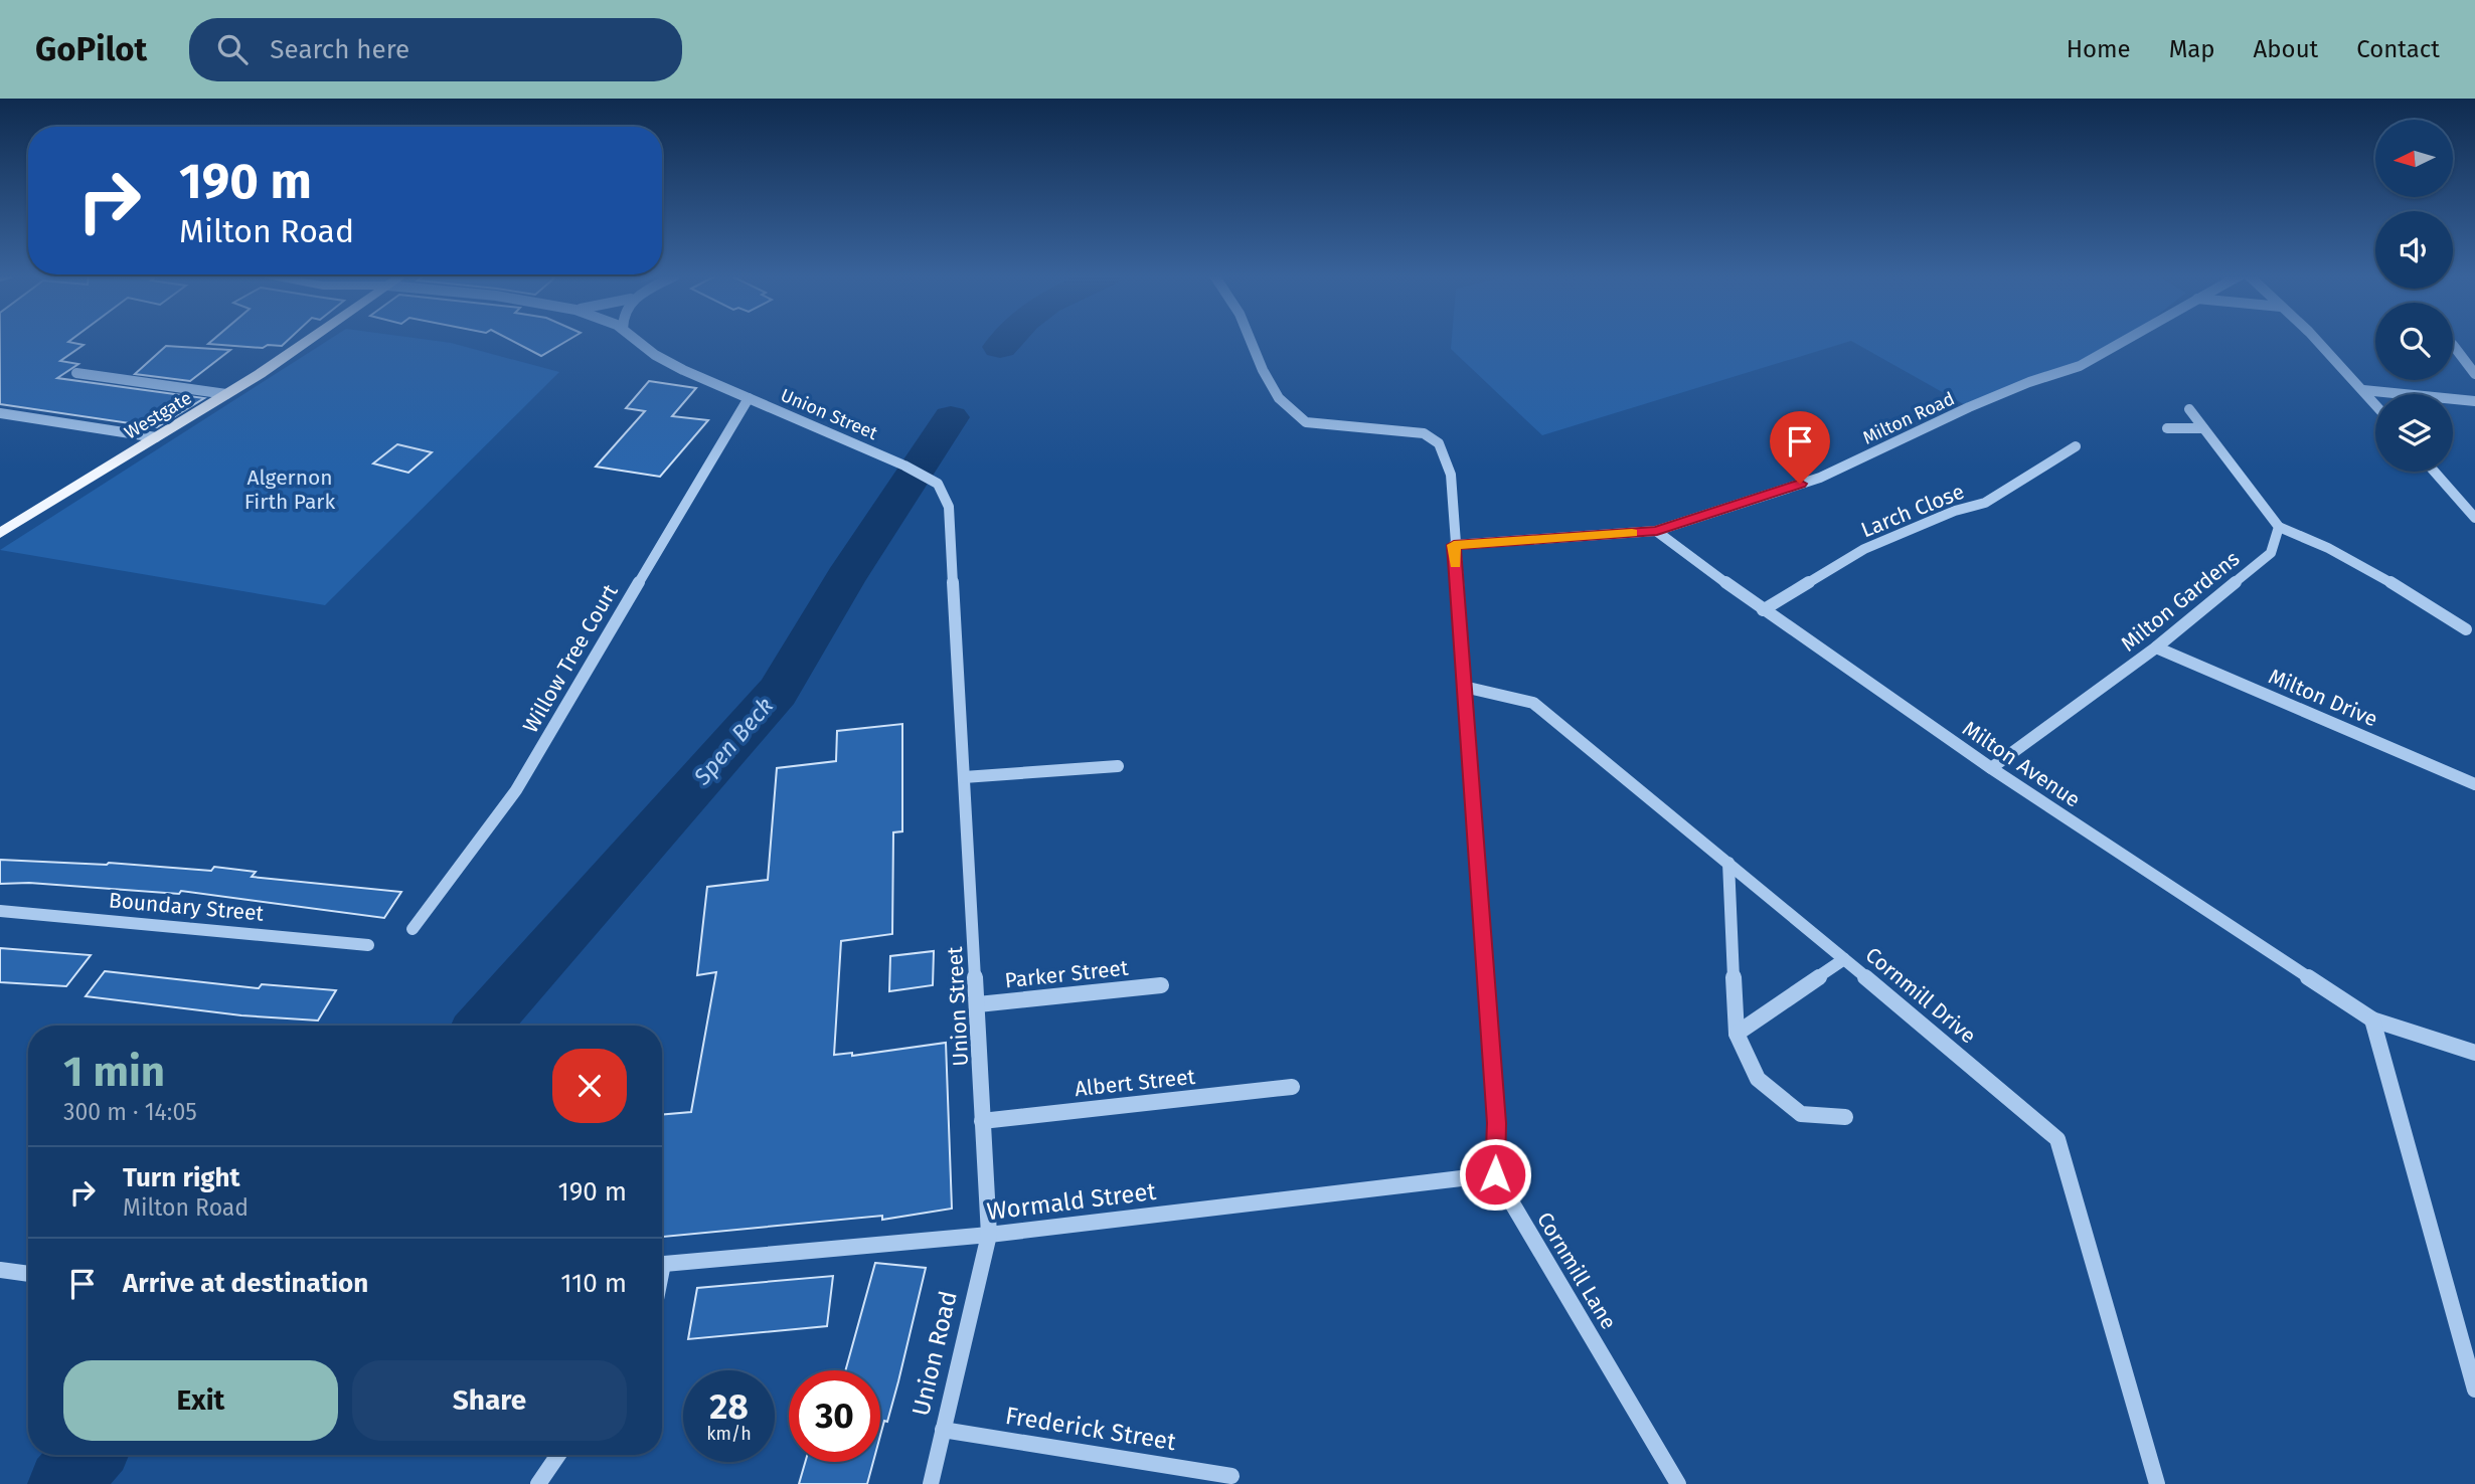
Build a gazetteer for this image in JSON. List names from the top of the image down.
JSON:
{
  "streets": {
    "main road": ["Westgate"],
    "street": [
      "Union Street",
      "Milton Road",
      "Larch Close",
      "Milton Gardens",
      "Willow Tree Court",
      "Milton Drive",
      "Milton Avenue",
      "Boundary Street",
      "Parker Street",
      "Cornmill Drive",
      "Albert Street",
      "Wormald Street",
      "Cornmill Lane",
      "Union Road",
      "Frederick Street"
    ]
  },
  "crossings": [
    ["Union Street", "Willow Tree Court"],
    ["Union Street", "Parker Street"],
    ["Union Street", "Albert Street"],
    ["Union Street", "Wormald Street"],
    ["Union Street", "Union Road"],
    ["Milton Road", "Milton Avenue"],
    ["Larch Close", "Milton Avenue"],
    ["Milton Gardens", "Milton Drive"],
    ["Milton Gardens", "Milton Avenue"],
    ["Wormald Street", "Cornmill Lane"],
    ["Wormald Street", "Union Road"],
    ["Union Road", "Frederick Street"]
  ],
  "water": ["Spen Beck"],
  "parks": ["Algernon Firth Park"],
  "north": "left",
  "page": {
    "header": "GoPilot",
    "search": "Search here",
    "nav": [
      "Home",
      "Map",
      "About",
      "Contact"
    ],
    "turn": ["190 m", "Milton Road"],
    "heading": ["1 min", "300 m · 14:05"],
    "list": [
      {
        "name": "Turn right",
        "note": "Milton Road",
        "value": "190 m"
      },
      {
        "name": "Arrive at destination",
        "value": "110 m"
      }
    ],
    "buttons": ["Exit", "Share"],
    "speed": "28 km/h",
    "limit": "30"
  }
}
